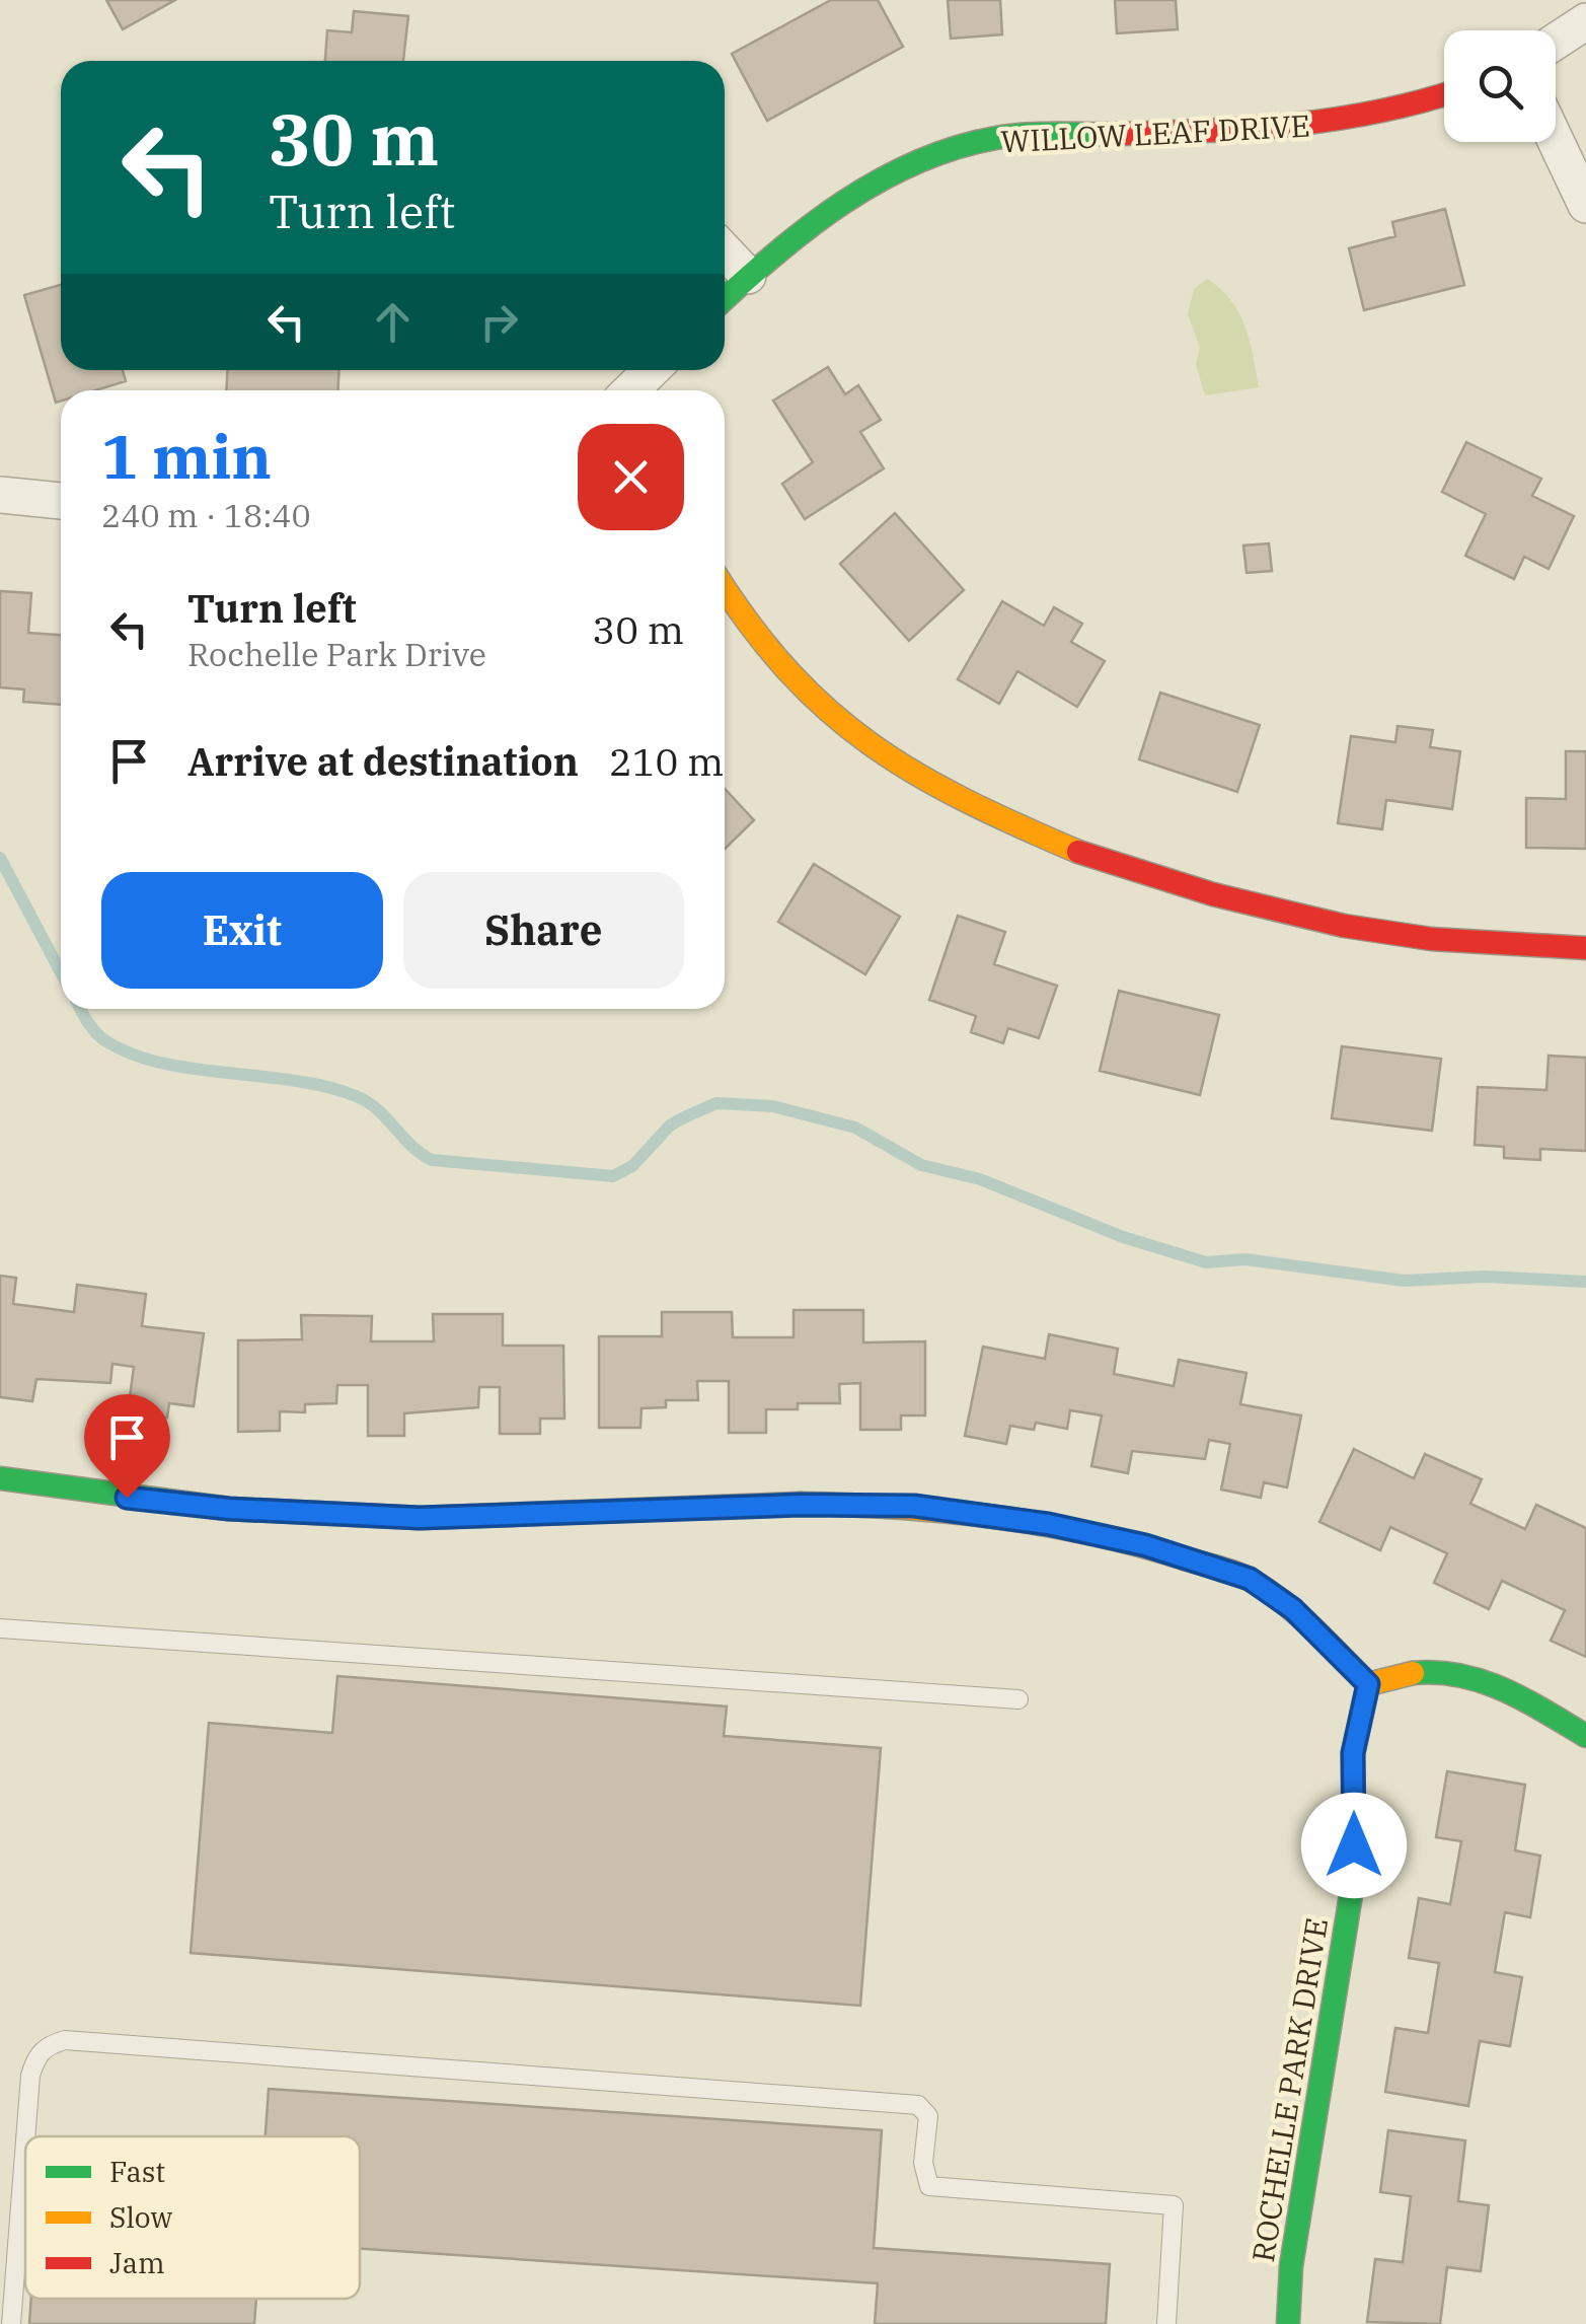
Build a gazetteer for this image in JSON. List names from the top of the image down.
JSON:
{
  "streets": {
    "street": ["WILLOW LEAF DRIVE", "ROCHELLE PARK DRIVE"]
  },
  "legend": ["Fast", "Slow", "Jam"],
  "page": {
    "turn": ["30 m", "Turn left"],
    "heading": ["1 min", "240 m · 18:40"],
    "list": [
      {
        "name": "Turn left",
        "note": "Rochelle Park Drive",
        "value": "30 m"
      },
      {
        "name": "Arrive at destination",
        "value": "210 m"
      }
    ],
    "buttons": ["Exit", "Share"]
  }
}
